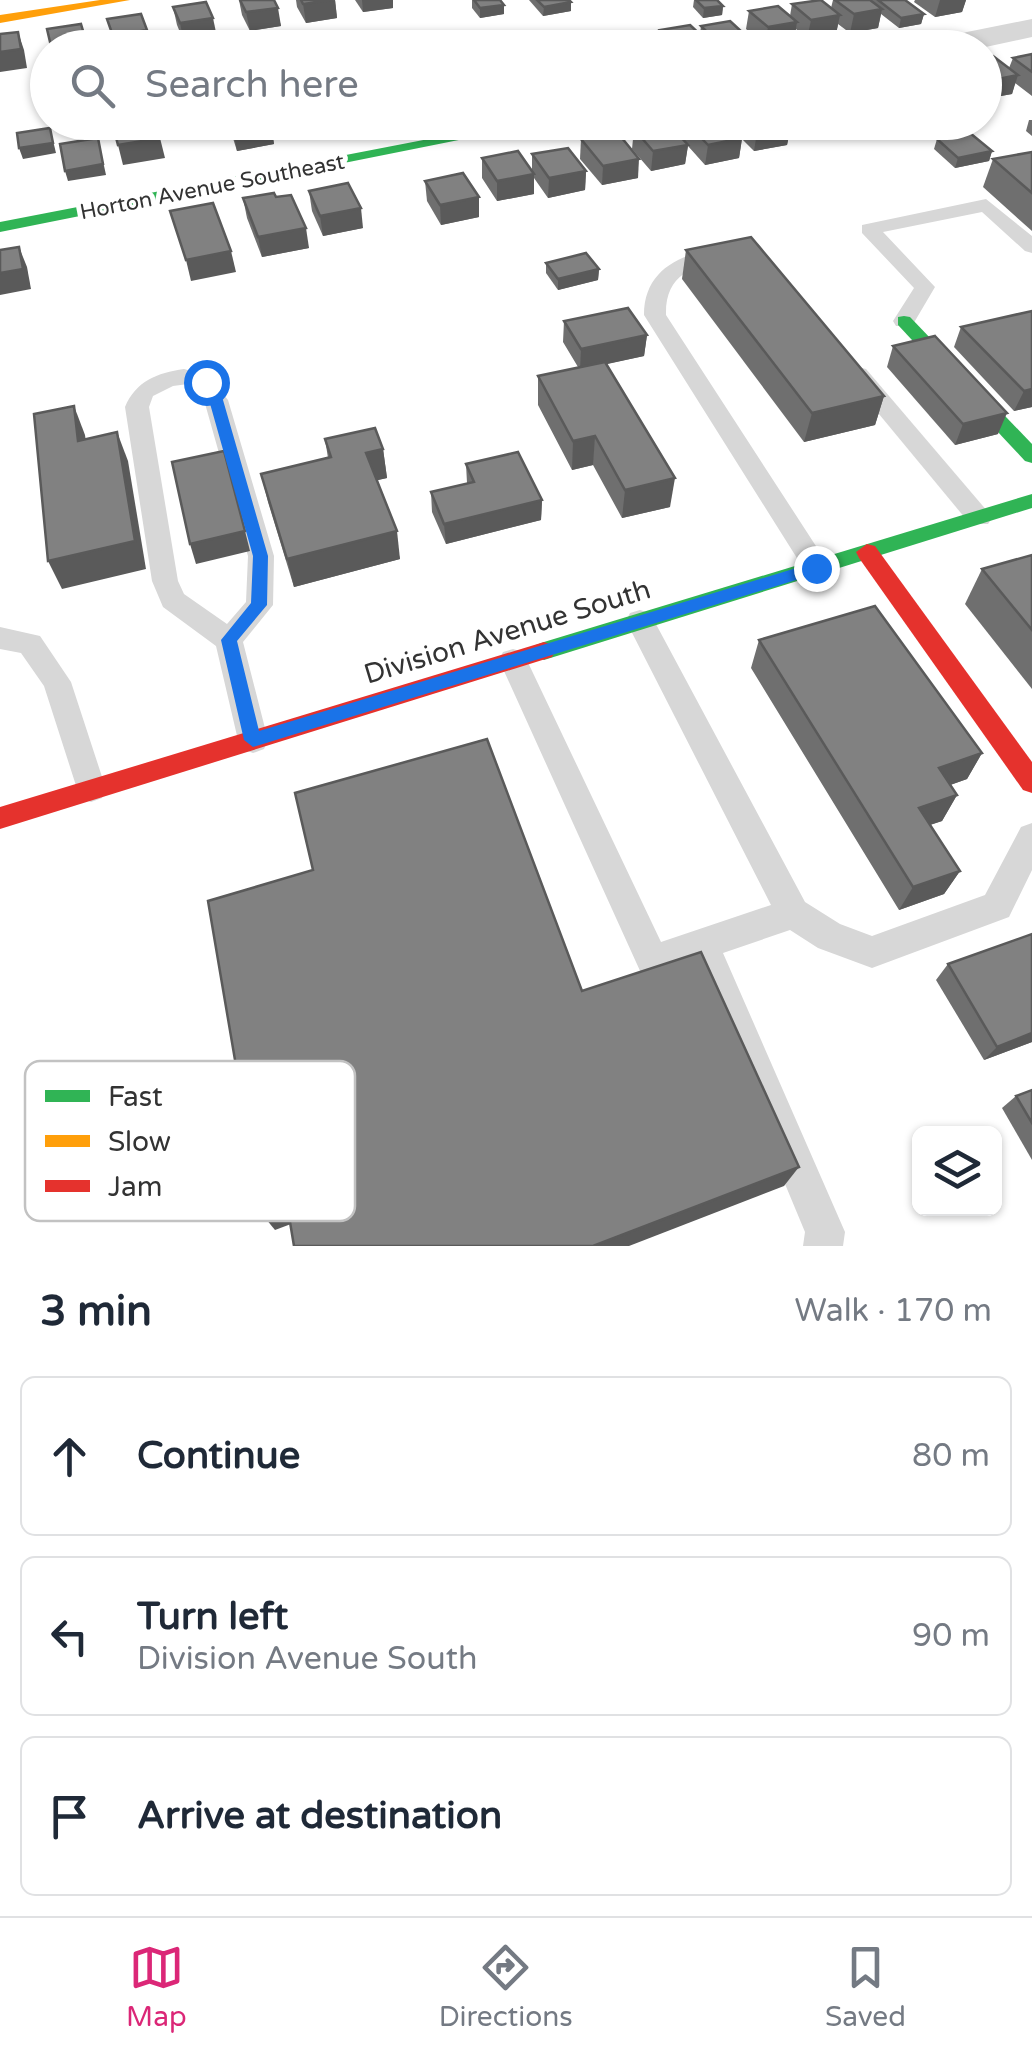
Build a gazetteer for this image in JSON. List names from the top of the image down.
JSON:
{
  "streets": {
    "street": ["Horton Avenue Southeast", "Division Avenue South"]
  },
  "legend": ["Fast", "Slow", "Jam"],
  "page": {
    "search": "Search here",
    "heading": ["3 min", "Walk · 170 m"],
    "list": [
      ["Continue", "80 m"],
      ["Turn left", "Division Avenue South", "90 m"],
      "Arrive at destination"
    ],
    "nav": ["Map", "Directions", "Saved"]
  }
}
